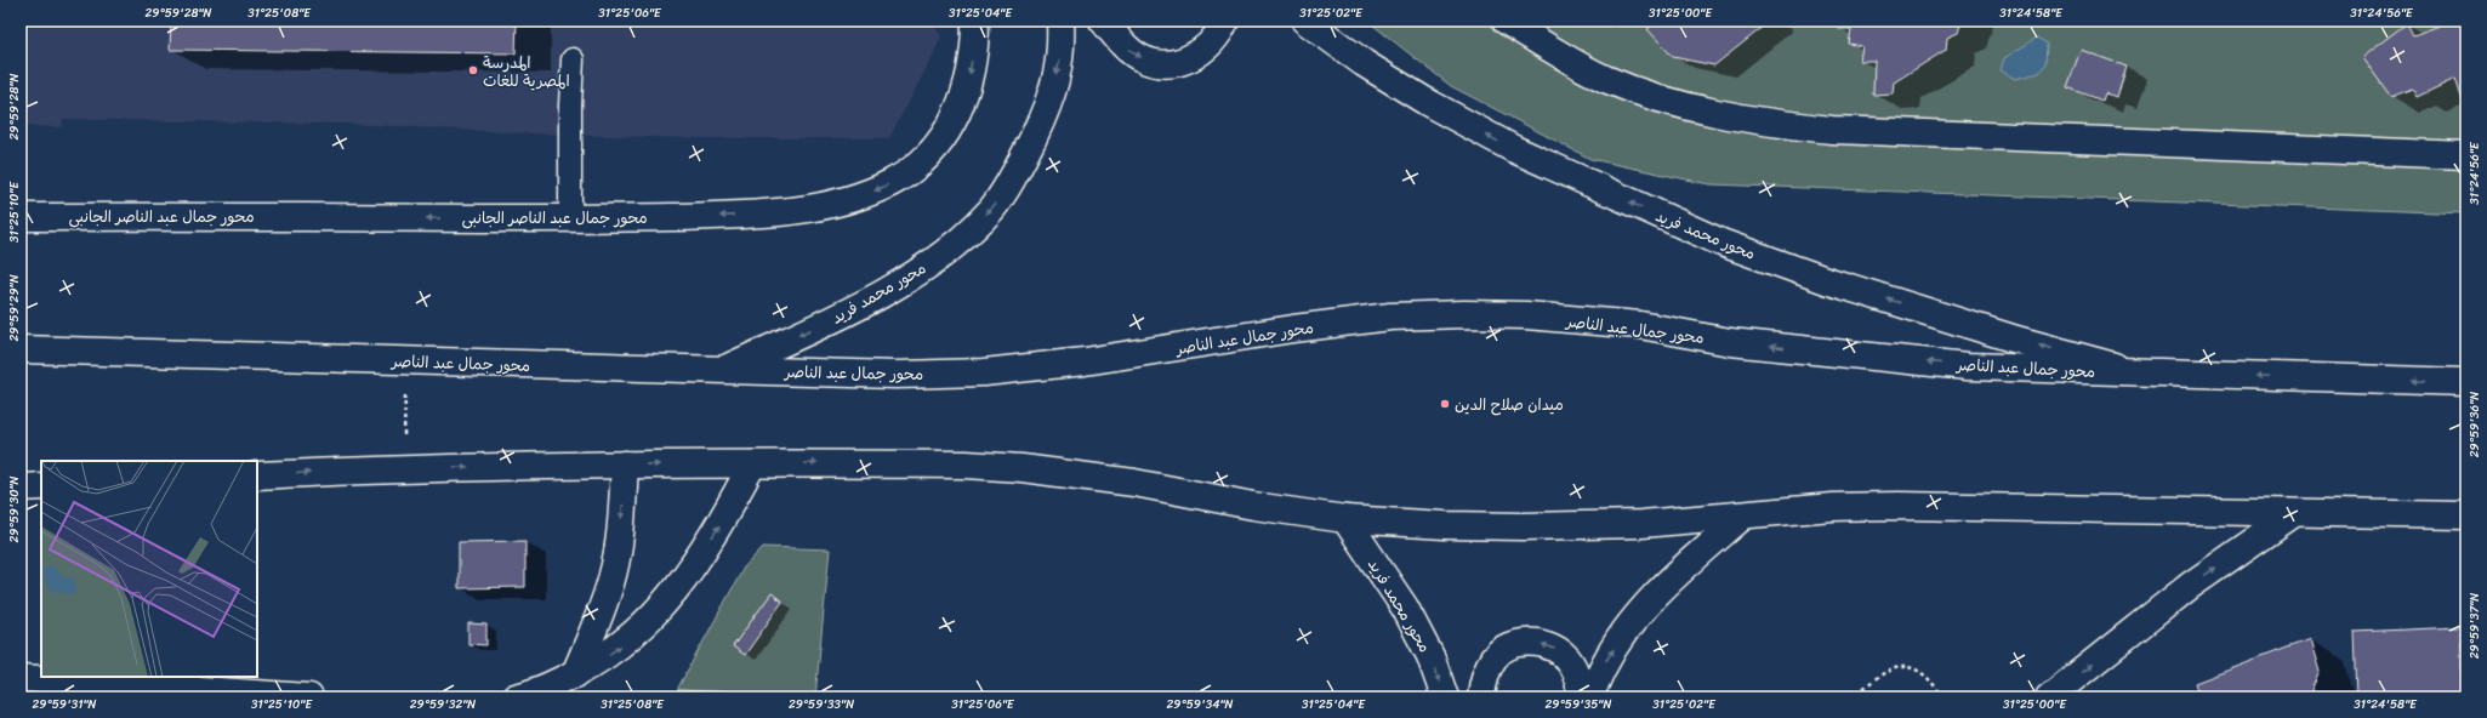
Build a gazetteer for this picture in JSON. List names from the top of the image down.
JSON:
{
  "streets": {
    "main road": ["محور جمال عبد الناصر الجانبى", "محور محمد فريد", "محور جمال عبد الناصر"]
  },
  "crossings": [
    ["محور محمد فريد", "محور جمال عبد الناصر"]
  ],
  "one_way": ["محور جمال عبد الناصر الجانبى"],
  "places": ["المدرسة المصرية للغات", "ميدان صلاح الدين"],
  "coordinates": [
    "29°59'28\"N",
    "31°25'08\"E",
    "31°25'06\"E",
    "31°25'04\"E",
    "31°25'02\"E",
    "31°25'00\"E",
    "31°24'58\"E",
    "31°24'56\"E",
    "31°25'10\"E",
    "29°59'29\"N",
    "29°59'36\"N",
    "29°59'30\"N",
    "29°59'37\"N",
    "29°59'31\"N",
    "29°59'32\"N",
    "29°59'33\"N",
    "29°59'34\"N",
    "29°59'35\"N"
  ]
}
